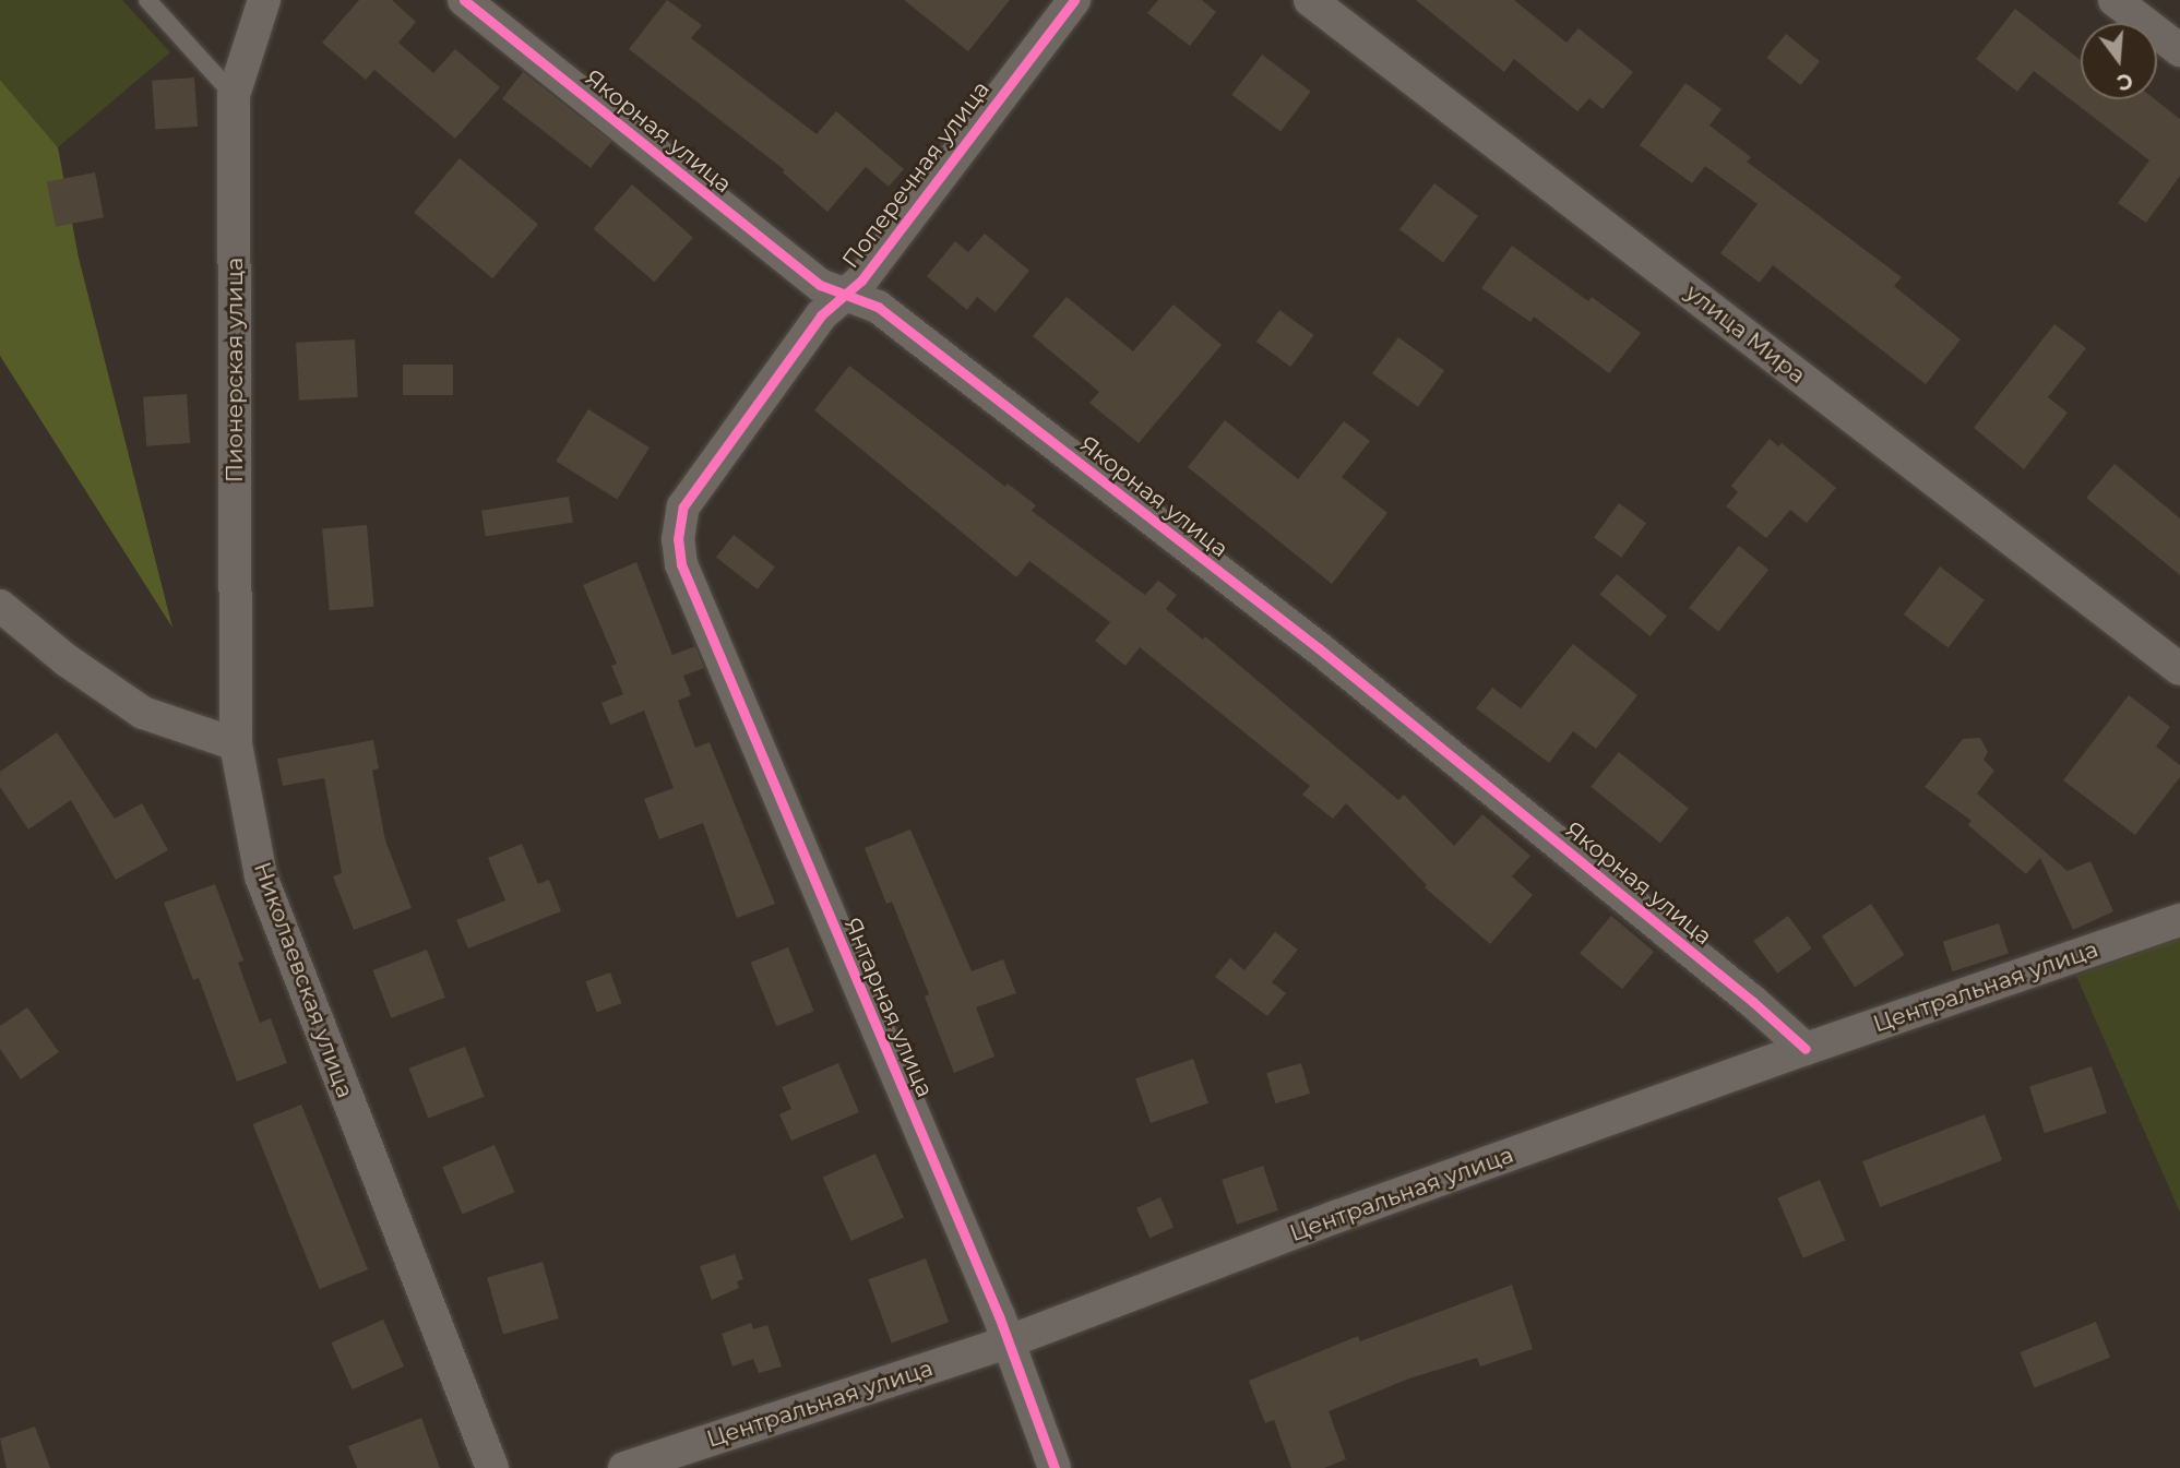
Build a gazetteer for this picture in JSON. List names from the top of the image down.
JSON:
{
  "streets": {
    "street": [
      "Якорная улица",
      "Поперечная улица",
      "улица Мира",
      "Пионерская улица",
      "Николаевская улица",
      "Центральная улица",
      "Янтарная улица"
    ]
  },
  "crossings": [
    ["Якорная улица", "Поперечная улица"],
    ["Якорная улица", "Центральная улица"],
    ["Поперечная улица", "Янтарная улица"],
    ["Пионерская улица", "Николаевская улица"],
    ["Центральная улица", "Янтарная улица"]
  ],
  "north": "bottom"
}
